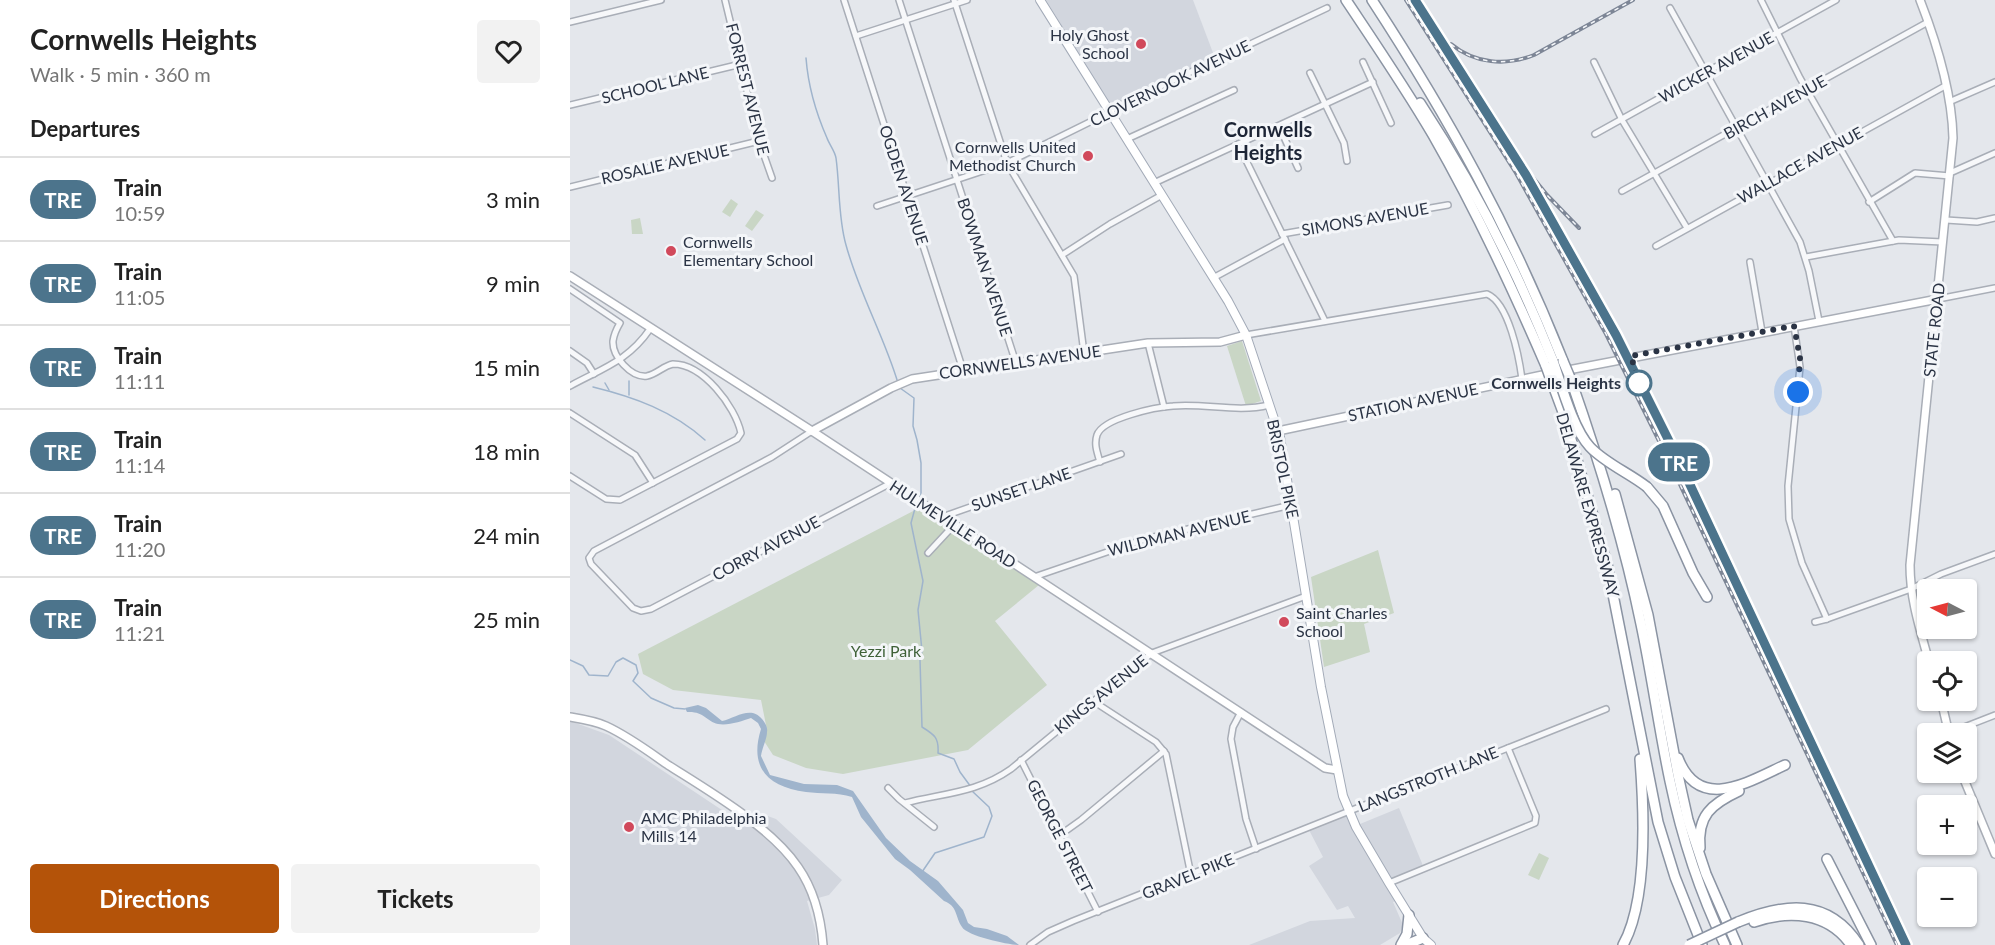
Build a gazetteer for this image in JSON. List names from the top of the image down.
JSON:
{
  "streets": {
    "highway": ["DELAWARE EXPRESSWAY"],
    "main road": [
      "STATE ROAD",
      "CORNWELLS AVENUE",
      "STATION AVENUE",
      "BRISTOL PIKE",
      "HULMEVILLE ROAD"
    ],
    "street": [
      "WICKER AVENUE",
      "CLOVERNOOK AVENUE",
      "SCHOOL LANE",
      "FORREST AVENUE",
      "BIRCH AVENUE",
      "ROSALIE AVENUE",
      "WALLACE AVENUE",
      "OGDEN AVENUE",
      "SIMONS AVENUE",
      "BOWMAN AVENUE",
      "SUNSET LANE",
      "WILDMAN AVENUE",
      "CORRY AVENUE",
      "KINGS AVENUE",
      "LANGSTROTH LANE",
      "GEORGE STREET",
      "GRAVEL PIKE"
    ]
  },
  "crossings": [
    ["CLOVERNOOK AVENUE", "OGDEN AVENUE"],
    ["CLOVERNOOK AVENUE", "BOWMAN AVENUE"],
    ["CLOVERNOOK AVENUE", "BRISTOL PIKE"],
    ["SCHOOL LANE", "FORREST AVENUE"],
    ["FORREST AVENUE", "ROSALIE AVENUE"],
    ["BIRCH AVENUE", "STATE ROAD"],
    ["WALLACE AVENUE", "STATE ROAD"],
    ["OGDEN AVENUE", "CORNWELLS AVENUE"],
    ["SIMONS AVENUE", "BRISTOL PIKE"],
    ["BOWMAN AVENUE", "CORNWELLS AVENUE"],
    ["STATE ROAD", "STATION AVENUE"],
    ["CORNWELLS AVENUE", "STATION AVENUE"],
    ["CORNWELLS AVENUE", "BRISTOL PIKE"],
    ["CORNWELLS AVENUE", "HULMEVILLE ROAD"],
    ["CORNWELLS AVENUE", "CORRY AVENUE"],
    ["STATION AVENUE", "BRISTOL PIKE"],
    ["BRISTOL PIKE", "HULMEVILLE ROAD"],
    ["BRISTOL PIKE", "WILDMAN AVENUE"],
    ["BRISTOL PIKE", "KINGS AVENUE"],
    ["BRISTOL PIKE", "LANGSTROTH LANE"],
    ["BRISTOL PIKE", "GRAVEL PIKE"],
    ["SUNSET LANE", "HULMEVILLE ROAD"],
    ["HULMEVILLE ROAD", "WILDMAN AVENUE"],
    ["HULMEVILLE ROAD", "CORRY AVENUE"],
    ["HULMEVILLE ROAD", "KINGS AVENUE"],
    ["KINGS AVENUE", "GEORGE STREET"],
    ["LANGSTROTH LANE", "GRAVEL PIKE"],
    ["GEORGE STREET", "GRAVEL PIKE"]
  ],
  "districts": ["Cornwells Heights"],
  "parks": ["Yezzi Park"],
  "places": [
    "Holy Ghost School",
    "Cornwells United Methodist Church",
    "Cornwells Elementary School",
    "Cornwells Heights",
    "Saint Charles School",
    "AMC Philadelphia Mills 14"
  ],
  "north": "left",
  "page": {
    "heading": [
      ["Cornwells Heights", "Walk · 5 min · 360 m"],
      "Departures"
    ],
    "on_map": "TRE",
    "list": [
      {
        "mark": "TRE",
        "name": "Train",
        "note": "10:59",
        "value": "3 min"
      },
      {
        "mark": "TRE",
        "name": "Train",
        "note": "11:05",
        "value": "9 min"
      },
      {
        "mark": "TRE",
        "name": "Train",
        "note": "11:11",
        "value": "15 min"
      },
      {
        "mark": "TRE",
        "name": "Train",
        "note": "11:14",
        "value": "18 min"
      },
      {
        "mark": "TRE",
        "name": "Train",
        "note": "11:20",
        "value": "24 min"
      },
      {
        "mark": "TRE",
        "name": "Train",
        "note": "11:21",
        "value": "25 min"
      }
    ],
    "map_buttons": ["+", "−"],
    "buttons": ["Directions", "Tickets"]
  }
}
